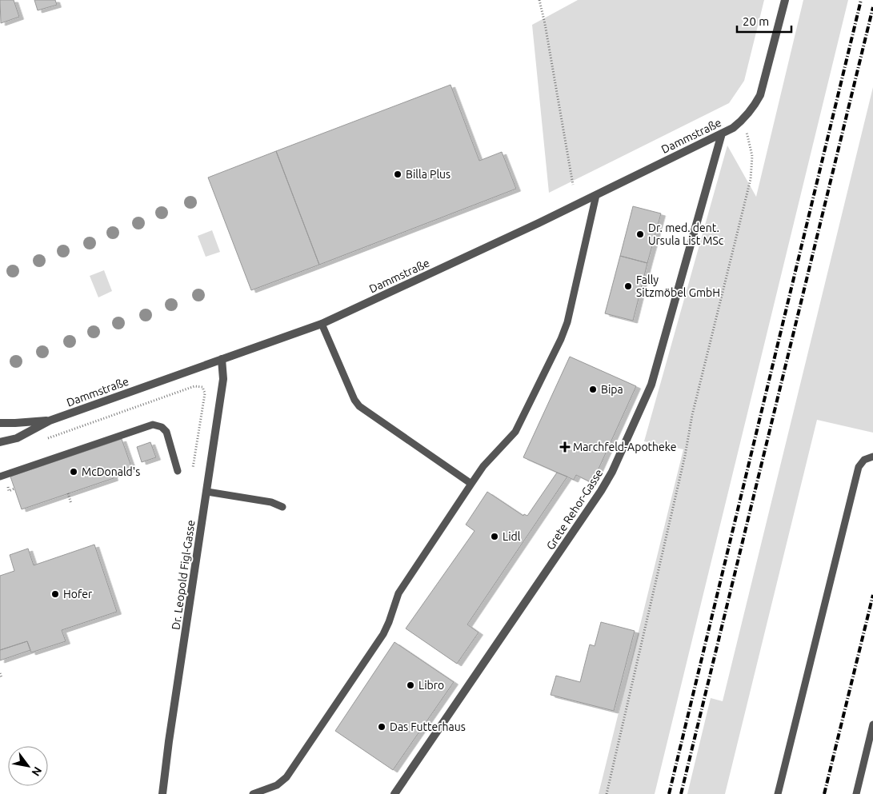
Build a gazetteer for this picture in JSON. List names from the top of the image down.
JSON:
{
  "streets": {
    "street": ["Dammstraße", "Grete Rehor-Gasse", "Dr. Leopold Figl-Gasse"]
  },
  "crossings": [
    ["Dammstraße", "Grete Rehor-Gasse"],
    ["Dammstraße", "Dr. Leopold Figl-Gasse"]
  ],
  "places": {
    "other": [
      "Billa Plus",
      "Dr. med. dent. Ursula List MSc",
      "Fally Sitzmöbel GmbH",
      "Bipa",
      "McDonald's",
      "Lidl",
      "Hofer",
      "Libro",
      "Das Futterhaus"
    ],
    "health": ["Marchfeld-Apotheke"]
  },
  "scale_bar": "20 m",
  "north": "bottom right"
}
